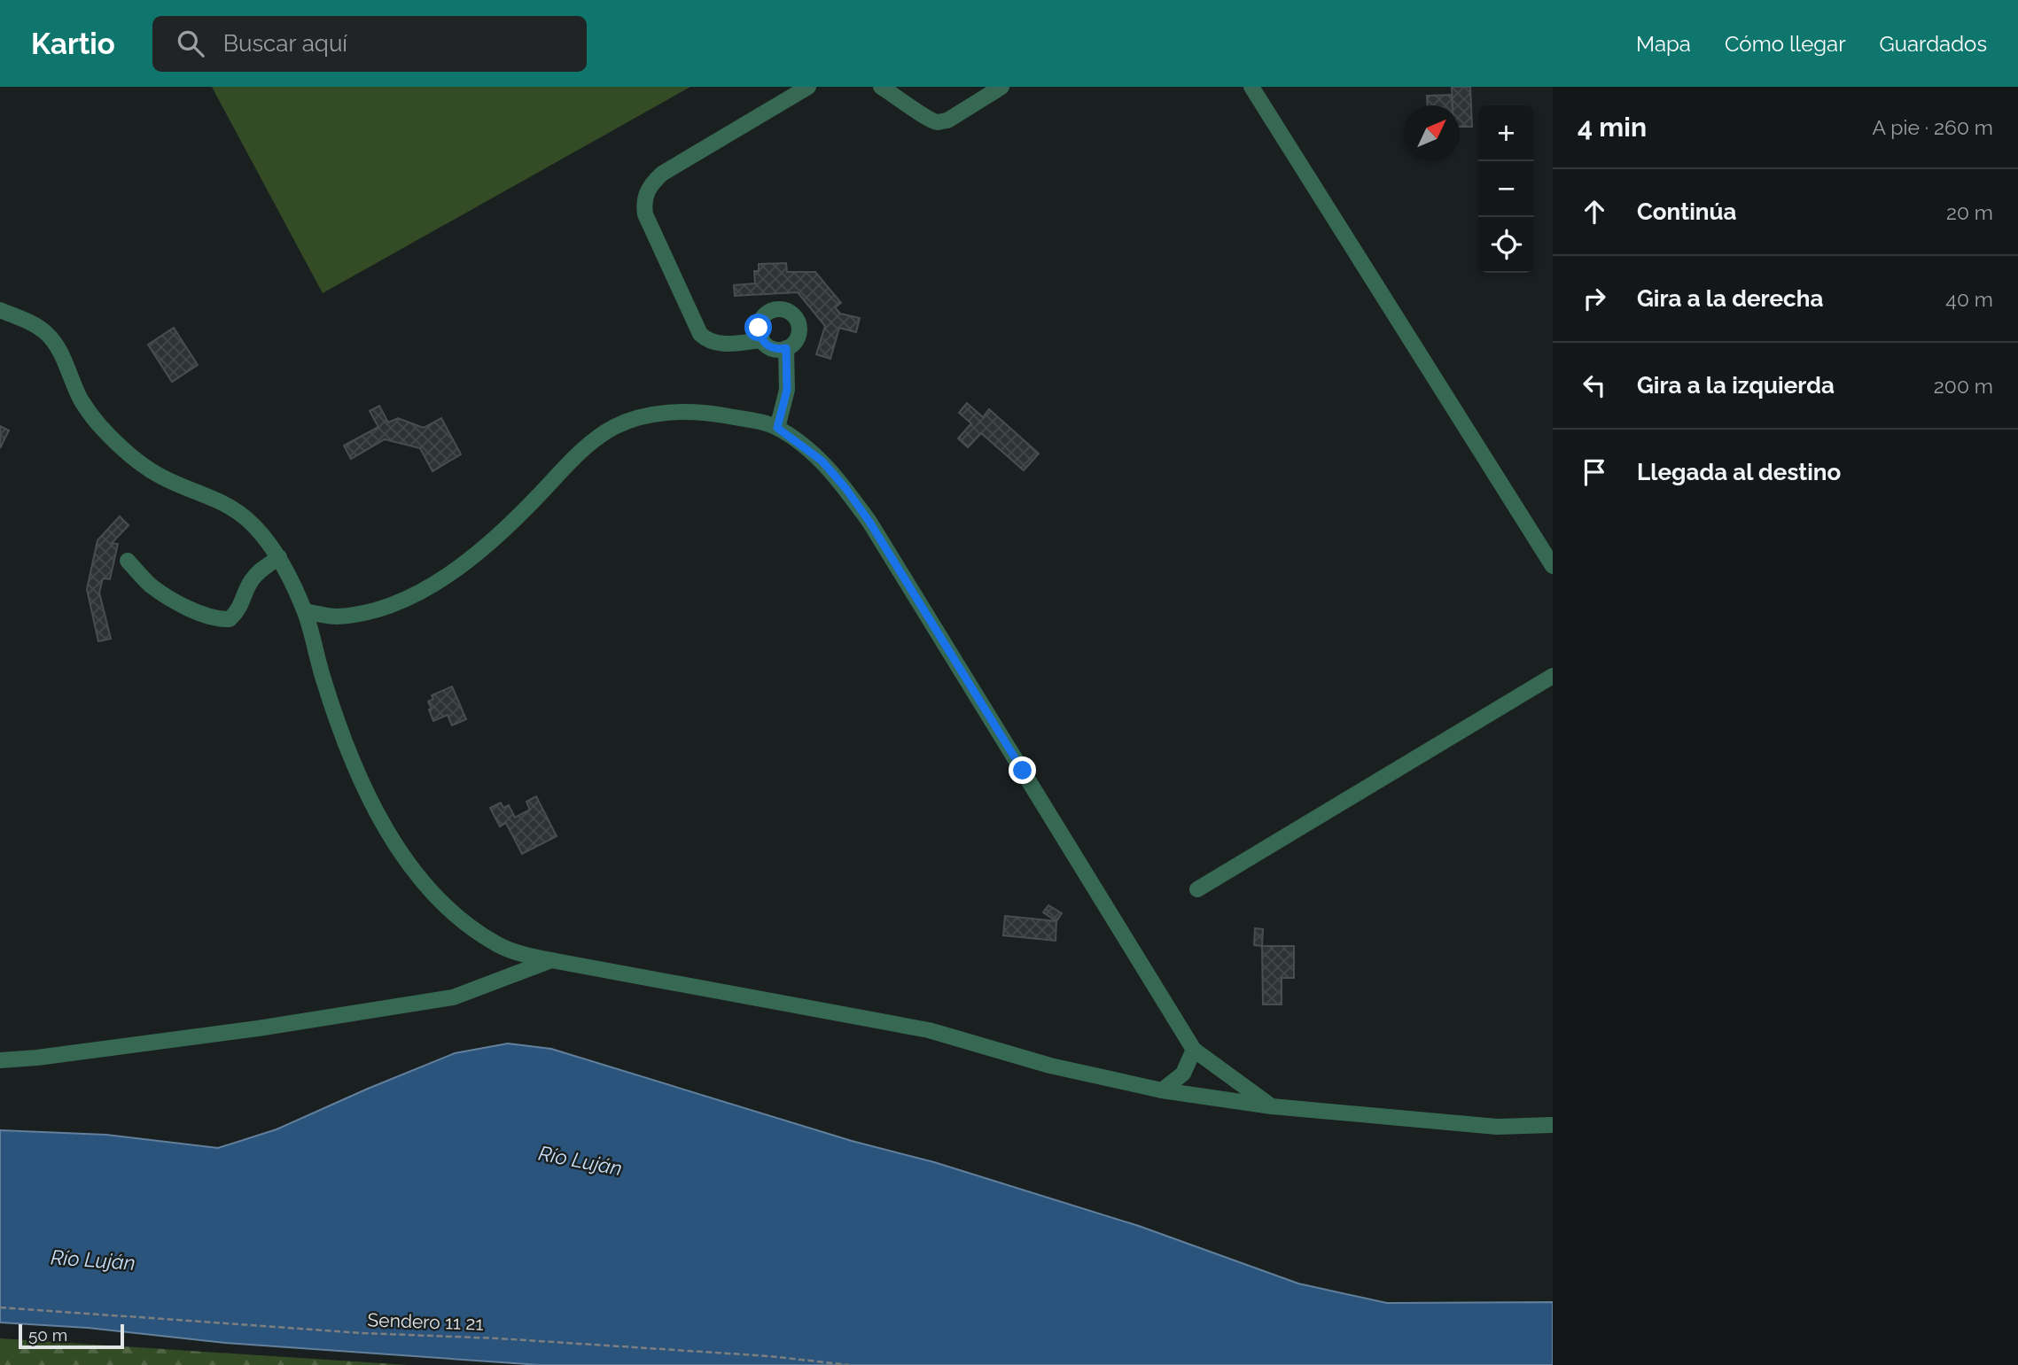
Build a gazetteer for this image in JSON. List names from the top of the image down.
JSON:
{
  "streets": {
    "path": ["Sendero 11 21"]
  },
  "water": ["Río Luján"],
  "scale_bar": "50 m",
  "north": "top right",
  "page": {
    "header": "Kartio",
    "search": "Buscar aquí",
    "nav": ["Mapa", "Cómo llegar", "Guardados"],
    "heading": ["4 min", "A pie · 260 m"],
    "map_buttons": ["+", "−"],
    "list": [
      ["Continúa", "20 m"],
      ["Gira a la derecha", "40 m"],
      ["Gira a la izquierda", "200 m"],
      "Llegada al destino"
    ],
    "scale": "50 m"
  }
}
